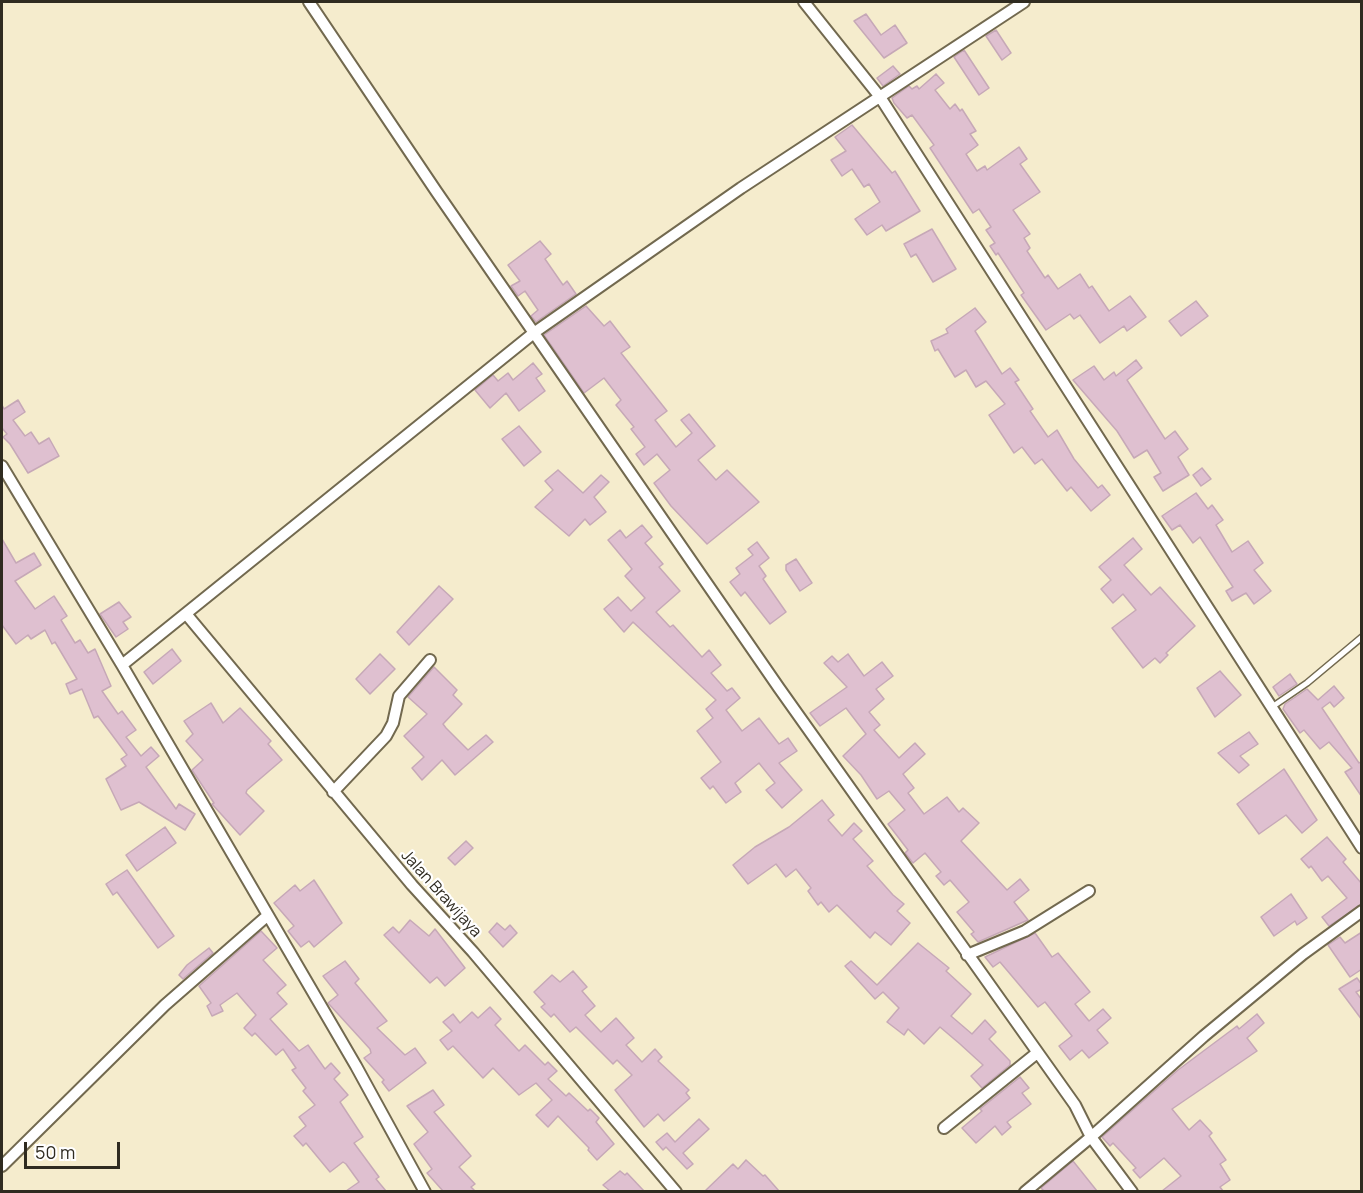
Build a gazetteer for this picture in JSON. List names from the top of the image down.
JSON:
{
  "streets": {
    "street": ["Jalan Brawijaya"]
  },
  "scale_bar": "50 m"
}
